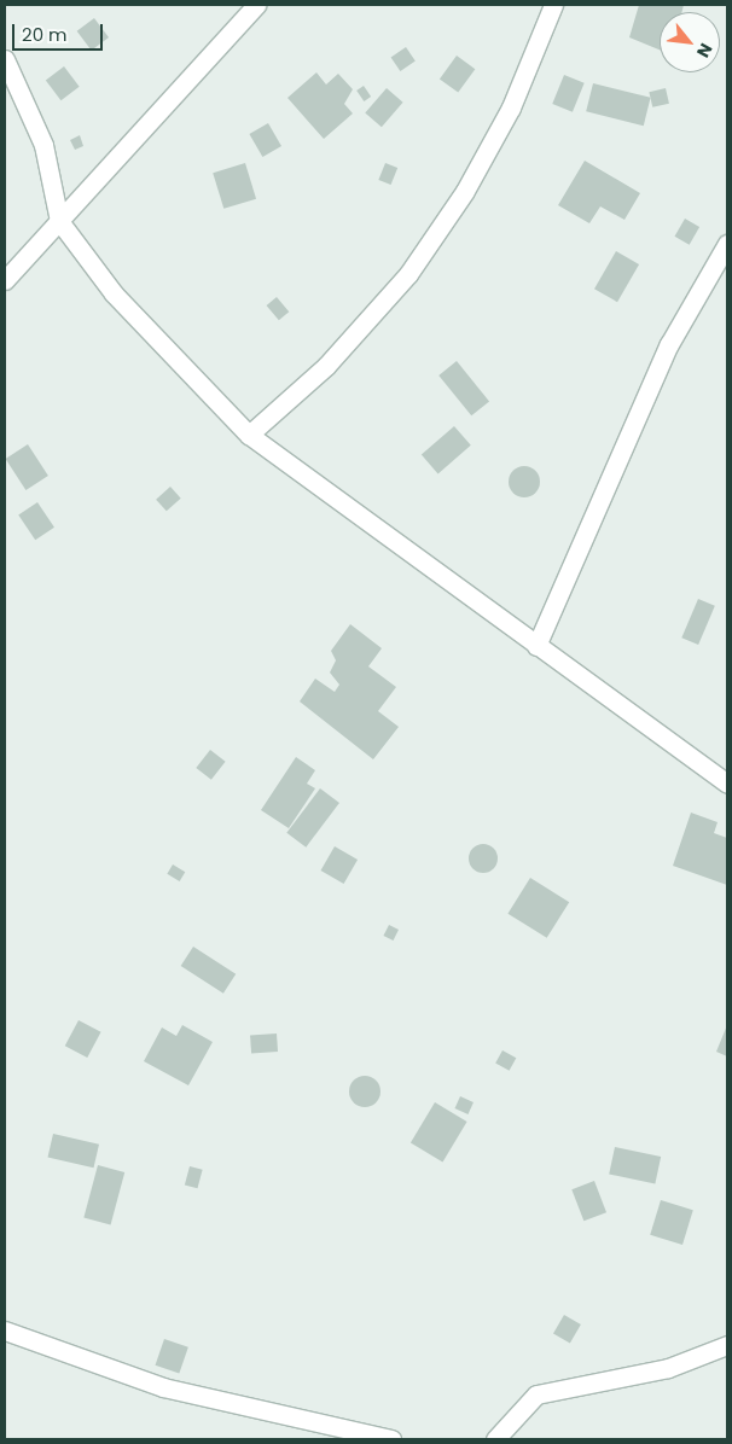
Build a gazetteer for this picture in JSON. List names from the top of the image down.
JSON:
{
  "scale_bar": "20 m",
  "north": "bottom right"
}
